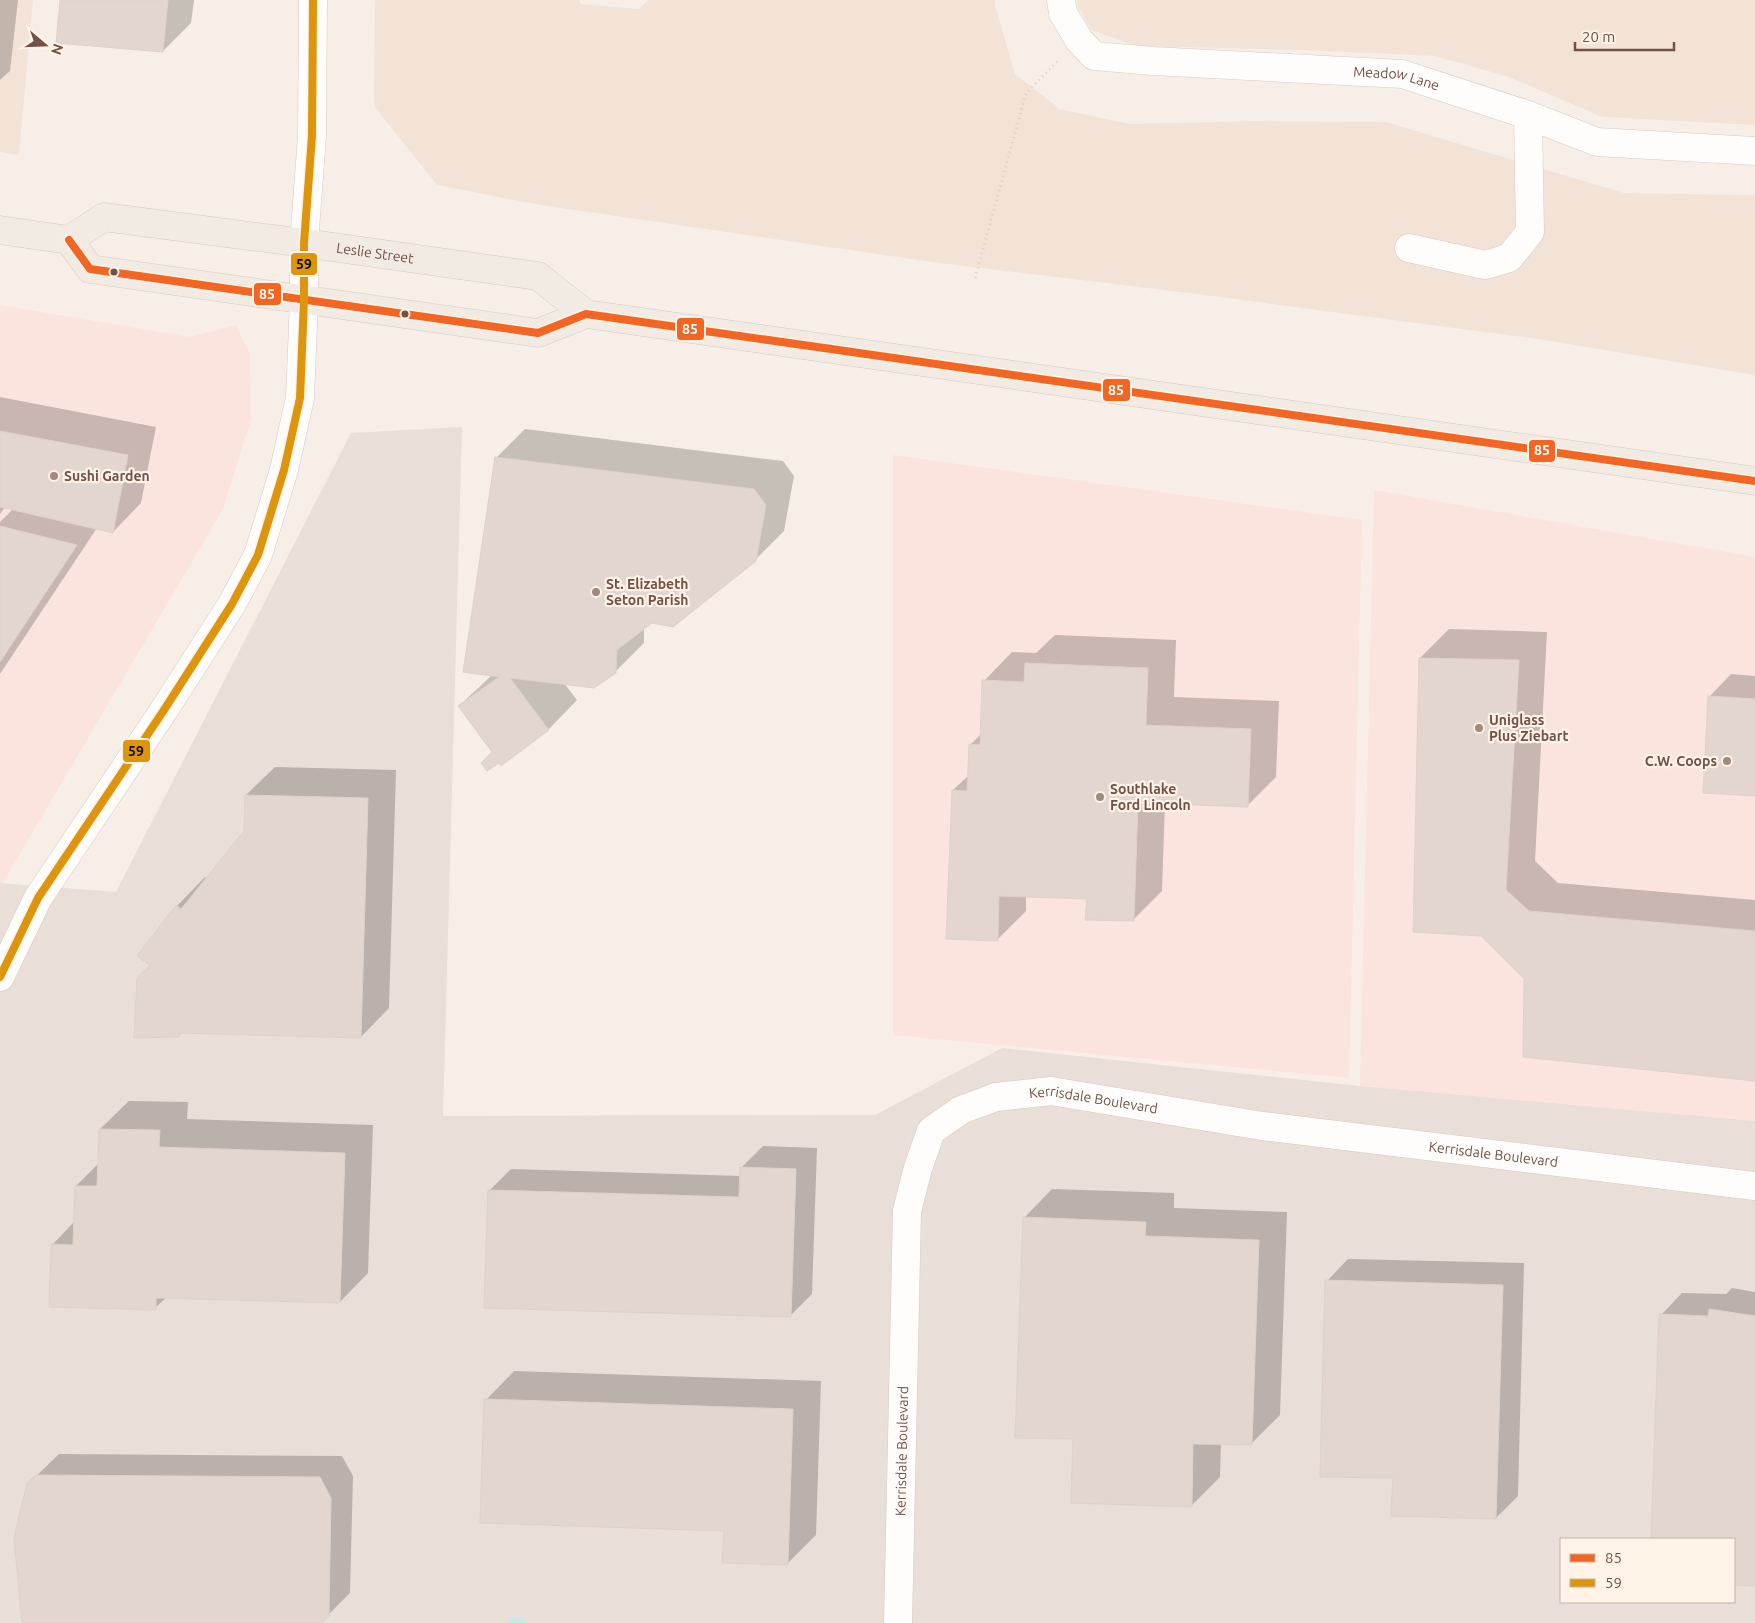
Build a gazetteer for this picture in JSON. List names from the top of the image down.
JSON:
{
  "streets": {
    "main road": ["Leslie Street"],
    "street": ["Meadow Lane", "Kerrisdale Boulevard"]
  },
  "places": [
    "Sushi Garden",
    "St. Elizabeth Seton Parish",
    "Uniglass Plus Ziebart",
    "C.W. Coops",
    "Southlake Ford Lincoln"
  ],
  "lines": ["transit line 59", "transit line 85"],
  "legend": ["85", "59"],
  "scale_bar": "20 m",
  "north": "right"
}
